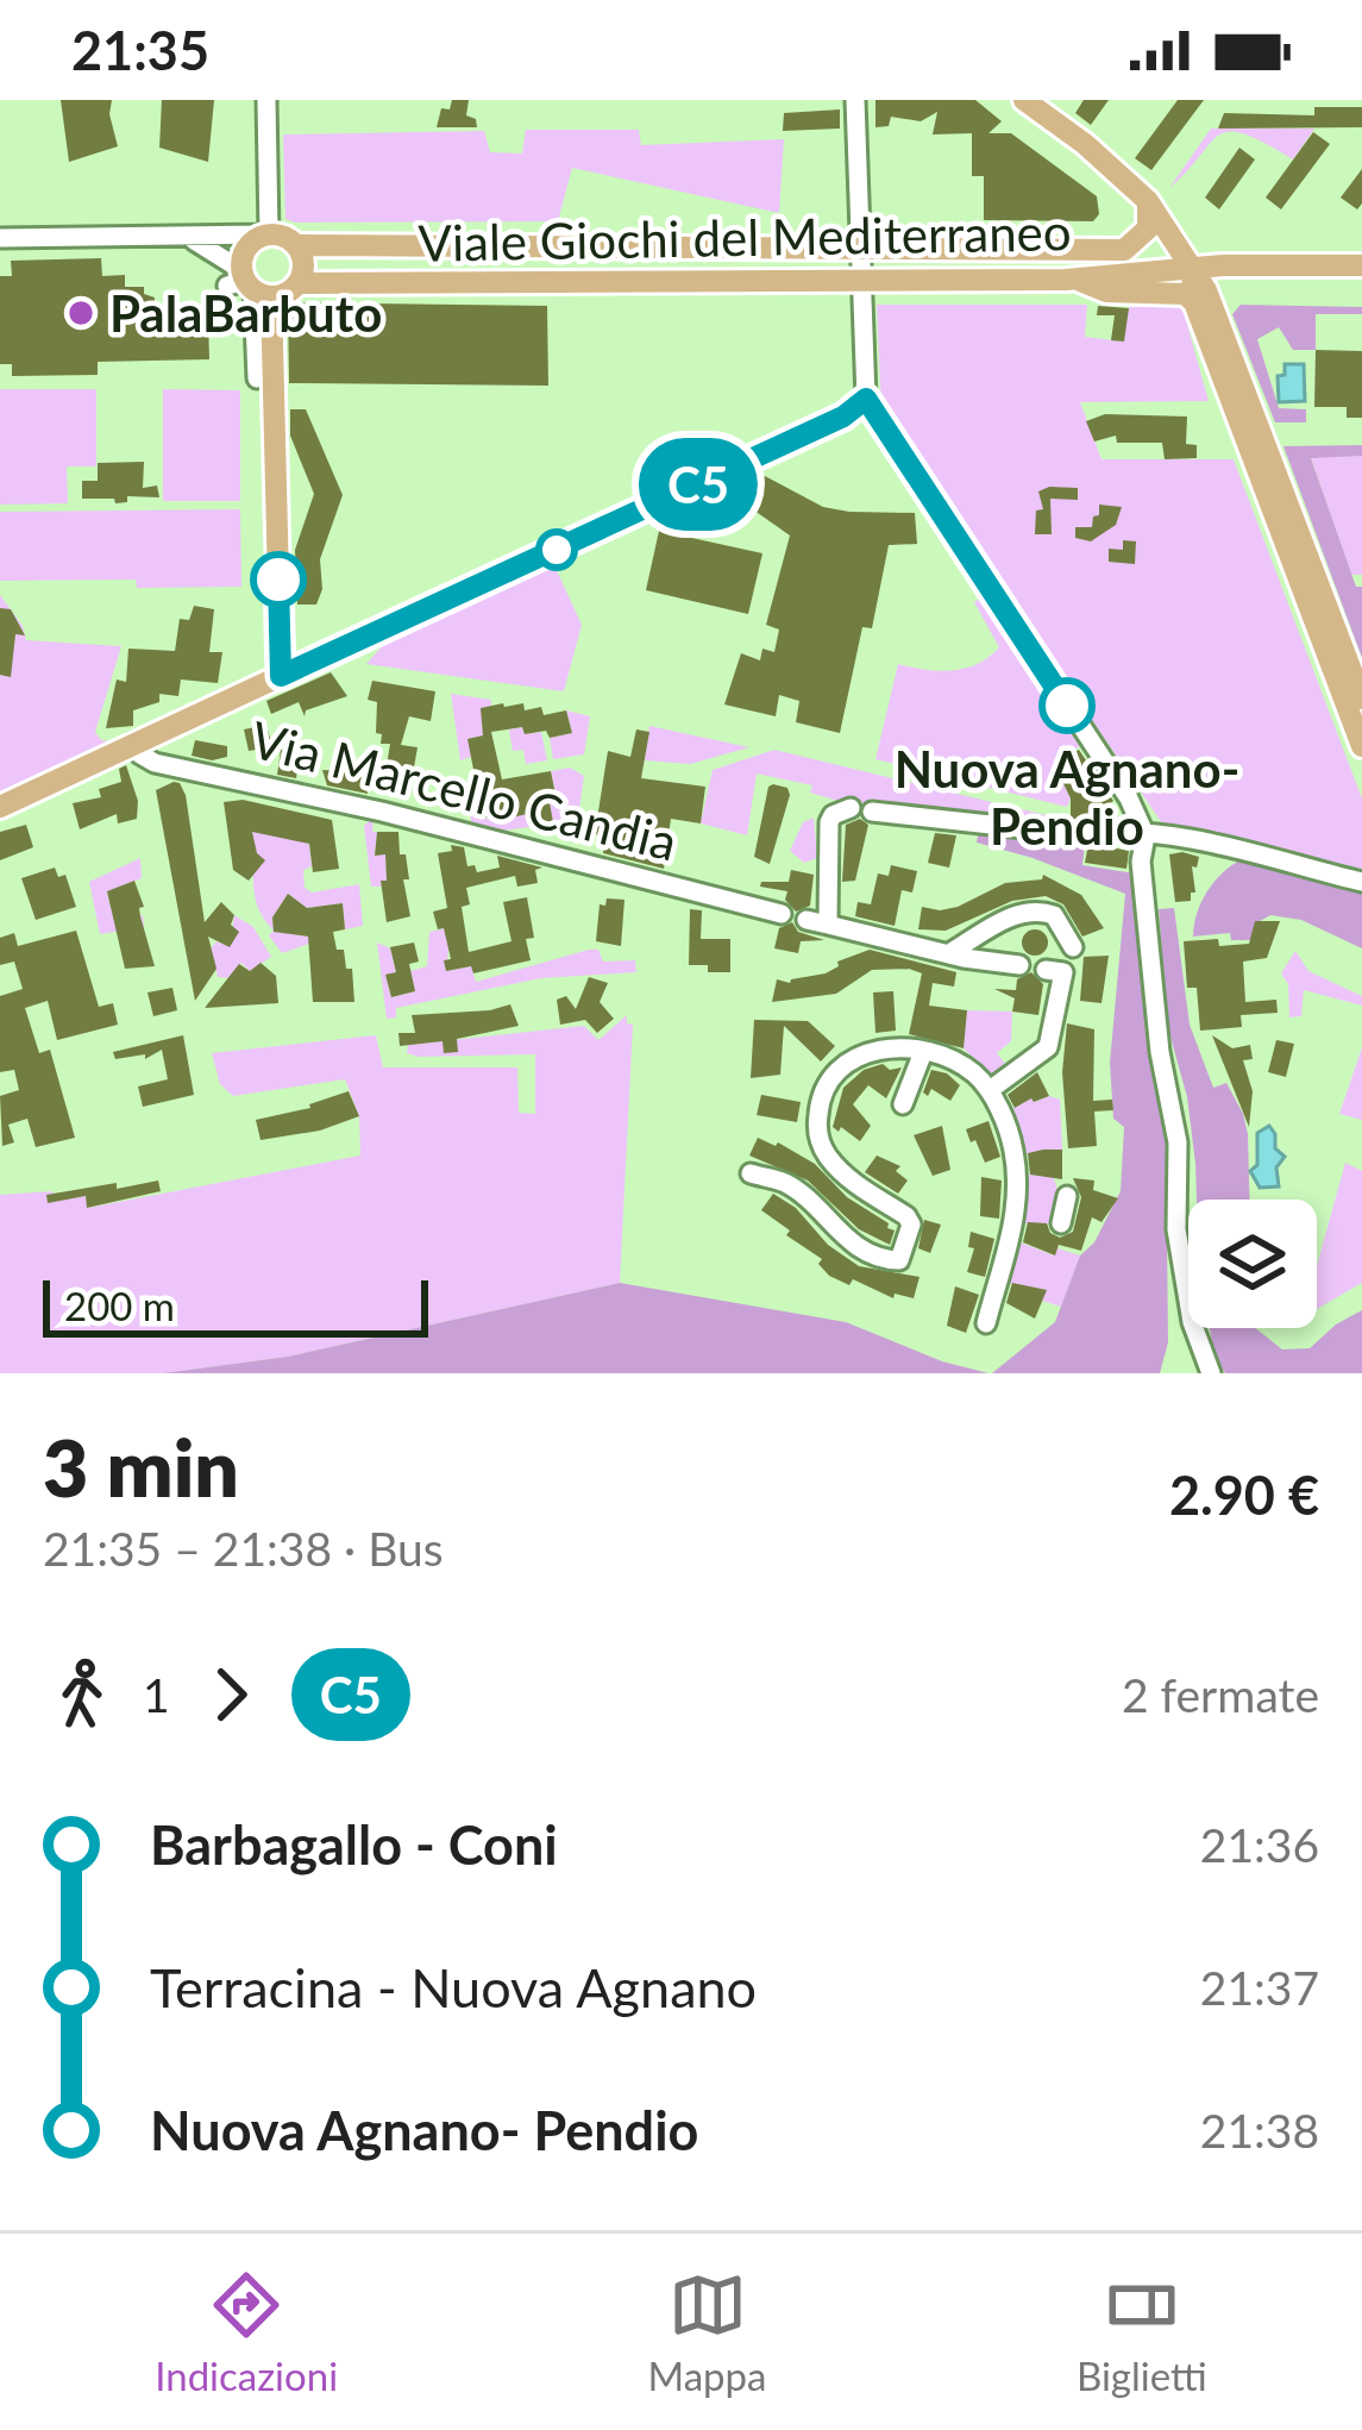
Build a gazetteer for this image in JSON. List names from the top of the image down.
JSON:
{
  "streets": {
    "main road": ["Viale Giochi del Mediterraneo"],
    "street": ["Via Marcello Candia"]
  },
  "places": ["PalaBarbuto", "Nuova Agnano- Pendio"],
  "lines": ["bus line C5"],
  "scale_bar": "200 m",
  "page": {
    "status": "21:35",
    "on_map": "C5",
    "scale": "200 m",
    "heading": ["3 min", "21:35 – 21:38 · Bus", "2.90 €"],
    "legs": ["1", "C5", "2 fermate"],
    "list": [
      {
        "name": "Barbagallo - Coni",
        "value": "21:36"
      },
      {
        "name": "Terracina - Nuova Agnano",
        "value": "21:37"
      },
      {
        "name": "Nuova Agnano- Pendio",
        "value": "21:38"
      }
    ],
    "tabs": ["Indicazioni", "Mappa", "Biglietti"]
  }
}
